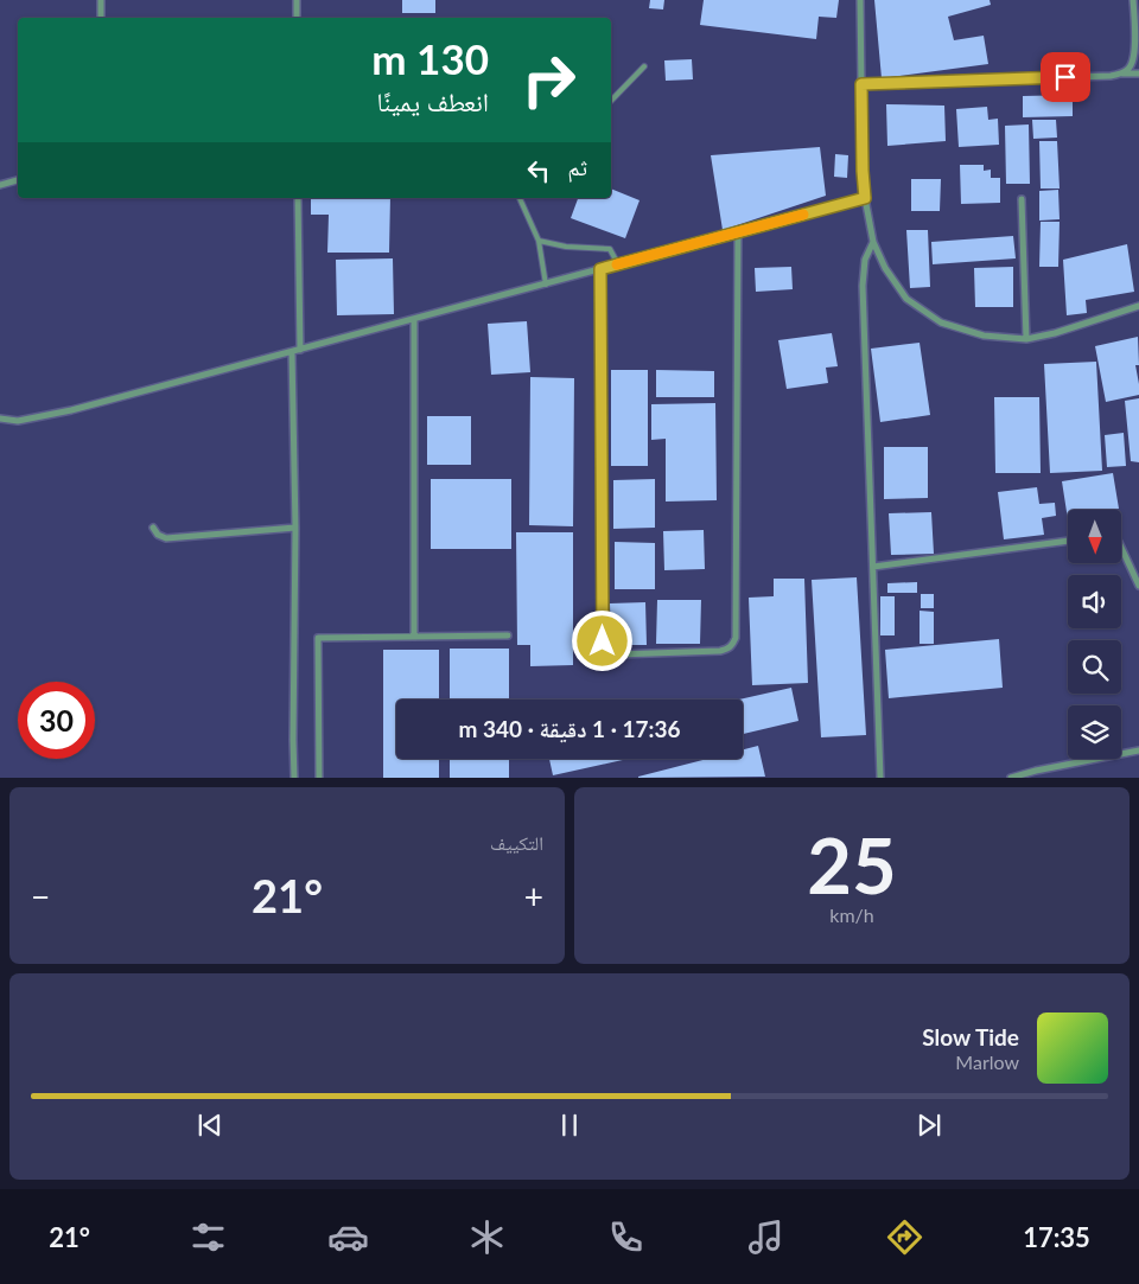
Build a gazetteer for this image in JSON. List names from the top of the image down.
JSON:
{
  "north": "bottom",
  "page": {
    "turn": ["130 m", "انعطف يمينًا"],
    "then": "ثم",
    "limit": "30",
    "trip": "17:36 · 1 دقيقة · 340 m",
    "tile": [
      ["25", "km/h"],
      "التكييف"
    ],
    "heat": ["−", "21°", "+"],
    "song": ["Slow Tide", "Marlow"],
    "tabs": ["17:35", "21°"]
  }
}
